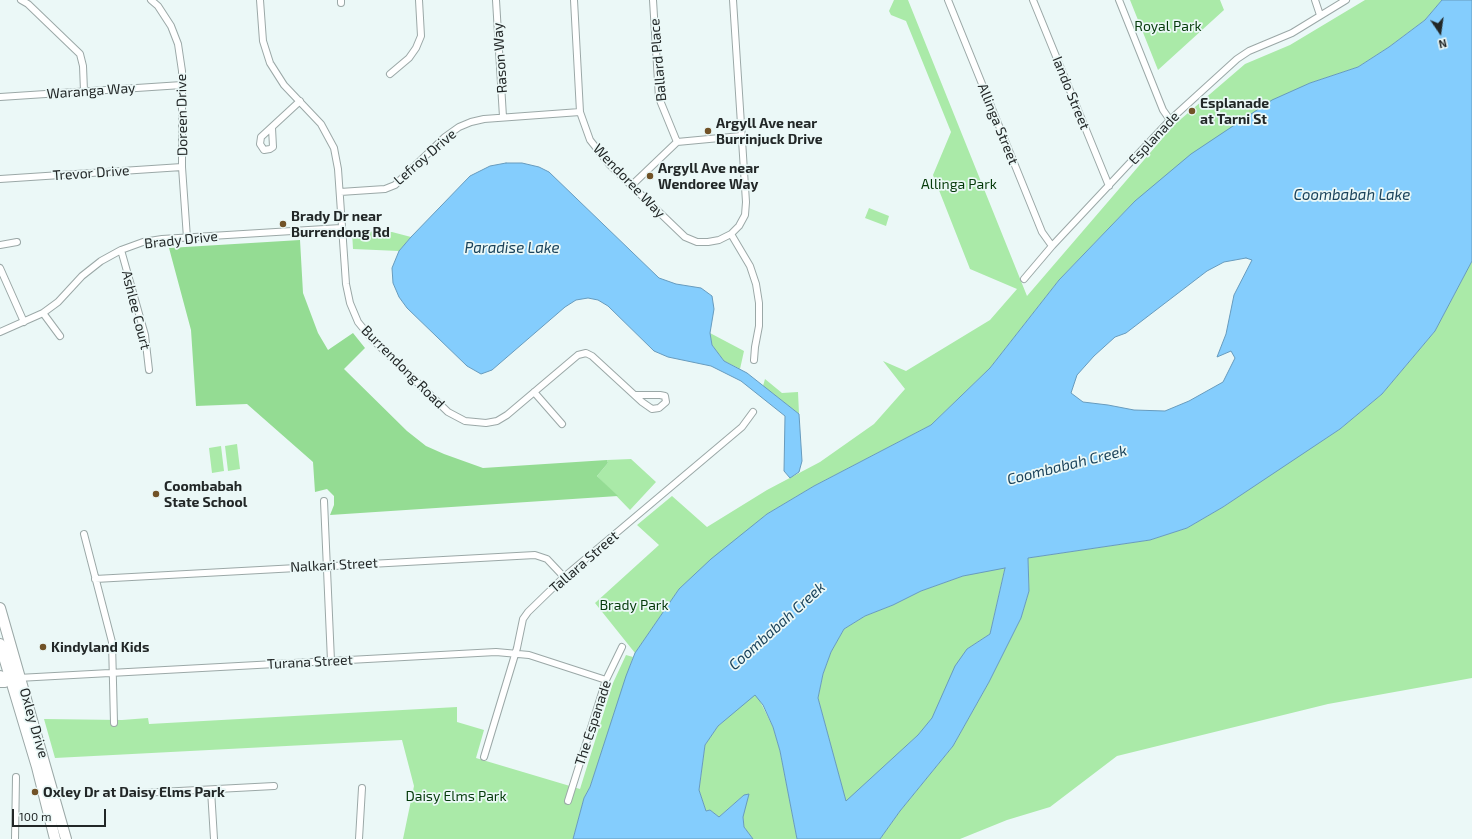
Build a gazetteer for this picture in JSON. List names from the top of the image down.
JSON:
{
  "streets": {
    "main road": ["Oxley Drive"],
    "street": [
      "Rason Way",
      "Ballard Place",
      "Waranga Way",
      "Iando Street",
      "Doreen Drive",
      "Allinga Street",
      "Esplanade",
      "Lefroy Drive",
      "Trevor Drive",
      "Wendoree Way",
      "Brady Drive",
      "Ashlee Court",
      "Burrendong Road",
      "Tallara Street",
      "Nalkari Street",
      "Turana Street",
      "The Espanade"
    ]
  },
  "crossings": [
    ["Rason Way", "Lefroy Drive"],
    ["Waranga Way", "Doreen Drive"],
    ["Iando Street", "Esplanade"],
    ["Doreen Drive", "Trevor Drive"],
    ["Doreen Drive", "Brady Drive"],
    ["Allinga Street", "Esplanade"],
    ["Lefroy Drive", "Wendoree Way"],
    ["Lefroy Drive", "Burrendong Road"],
    ["Brady Drive", "Ashlee Court"],
    ["Brady Drive", "Burrendong Road"],
    ["Tallara Street", "Nalkari Street"],
    ["Tallara Street", "Turana Street"],
    ["Turana Street", "Oxley Drive"],
    ["Turana Street", "The Espanade"]
  ],
  "water": ["Coombabah Lake", "Paradise Lake", "Coombabah Creek"],
  "parks": [
    "Royal Park",
    "Allinga Park",
    "Brady Park",
    "Daisy Elms Park"
  ],
  "places": [
    "Esplanade at Tarni St",
    "Argyll Ave near Burrinjuck Drive",
    "Argyll Ave near Wendoree Way",
    "Brady Dr near Burrendong Rd",
    "Coombabah State School",
    "Kindyland Kids",
    "Oxley Dr at Daisy Elms Park"
  ],
  "scale_bar": "100 m",
  "north": "bottom"
}
